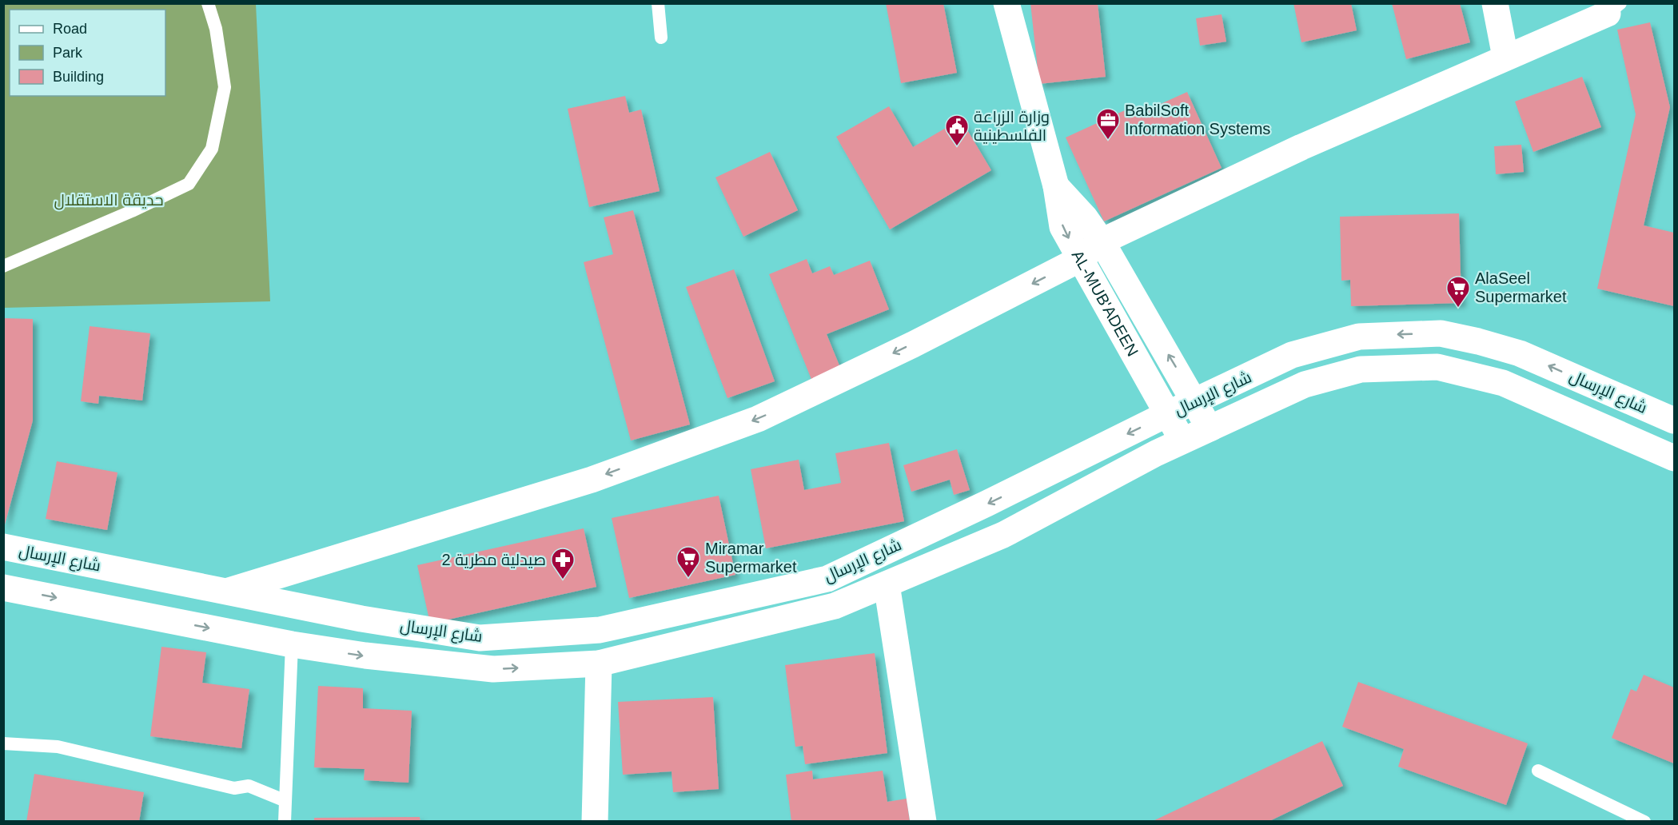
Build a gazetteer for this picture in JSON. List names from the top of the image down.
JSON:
{
  "streets": {
    "main road": ["AL-MUB'ADEEN", "شارع الإرسال"]
  },
  "crossings": [
    ["AL-MUB'ADEEN", "شارع الإرسال"]
  ],
  "parks": ["حديقة الاستقلال"],
  "places": {
    "office": ["BabilSoft Information Systems"],
    "public building": ["وزارة الزراعة الفلسطينية"],
    "supermarket": ["AlaSeel Supermarket", "Miramar Supermarket"],
    "pharmacy": ["صيدلية مطرية 2"]
  },
  "legend": ["Road", "Park", "Building"]
}
